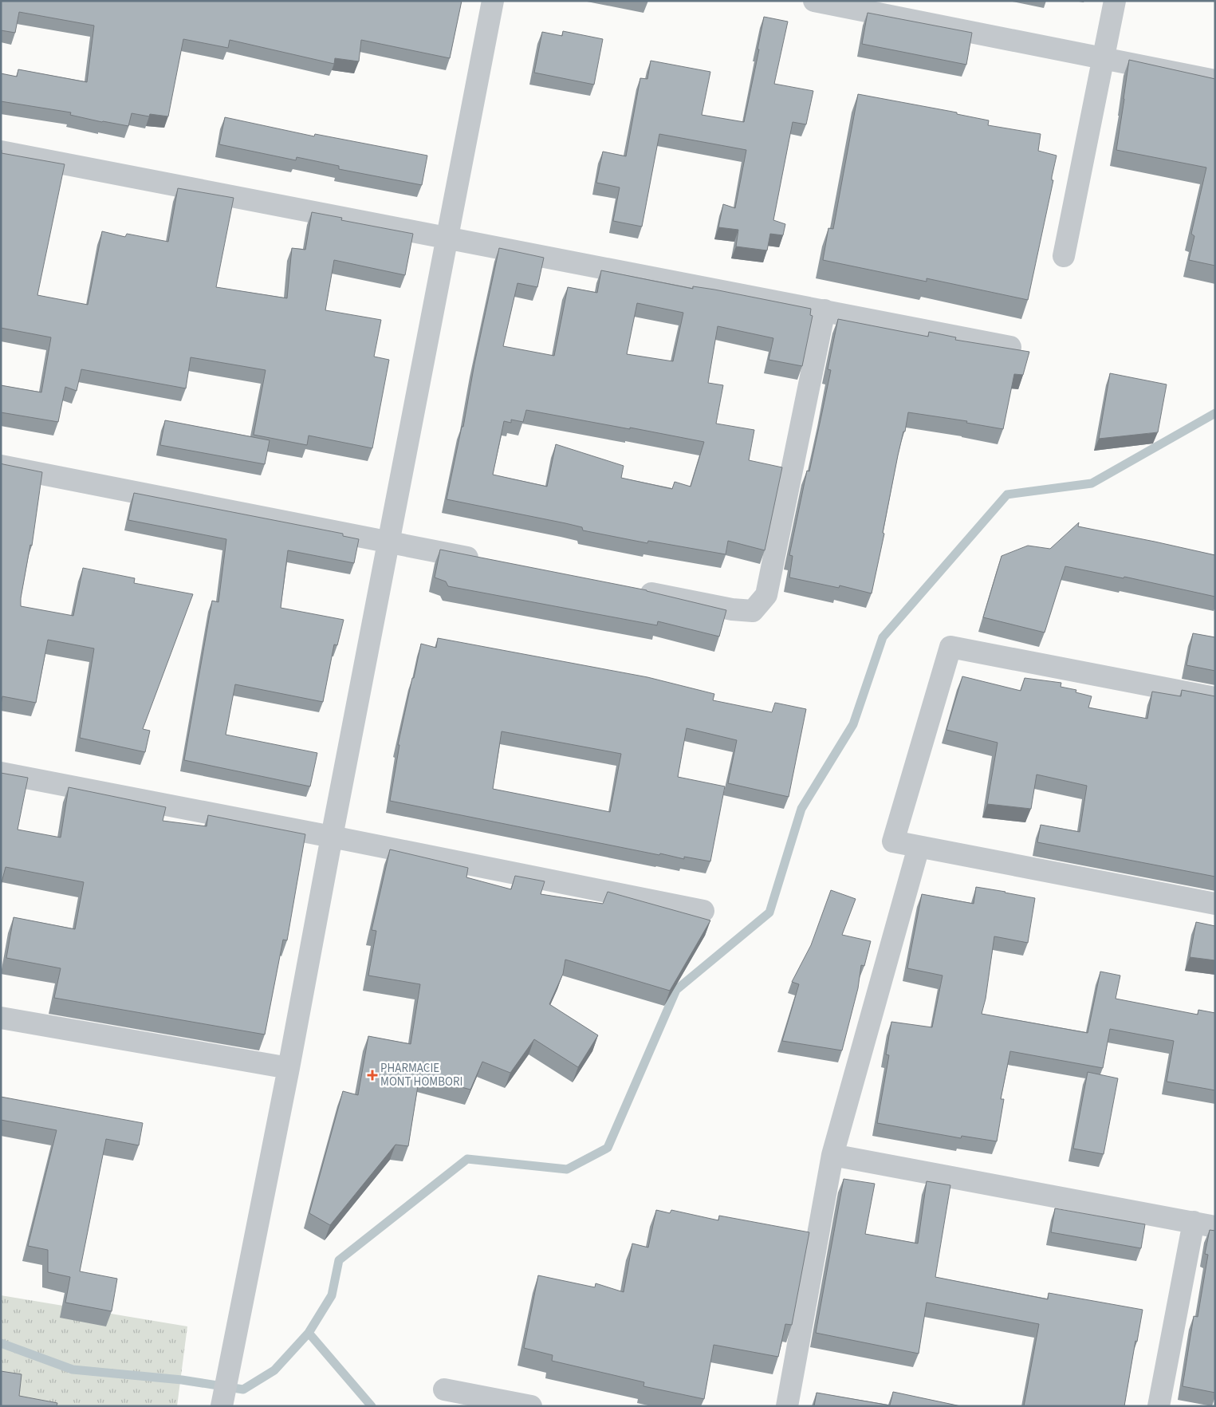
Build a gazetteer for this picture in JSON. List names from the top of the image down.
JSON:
{
  "places": {
    "health": ["PHARMACIE MONT HOMBORI"]
  }
}
